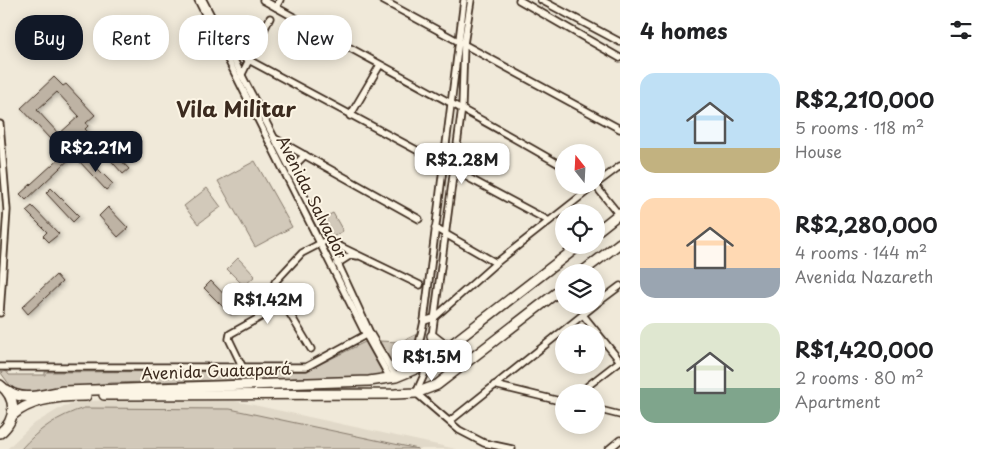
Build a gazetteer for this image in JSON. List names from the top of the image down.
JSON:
{
  "streets": {
    "highway": ["Avenida Guatapará"],
    "street": ["Avenida Salvador"]
  },
  "crossings": [
    ["Avenida Salvador", "Avenida Guatapará"]
  ],
  "districts": ["Vila Militar"],
  "north": "top",
  "page": {
    "heading": "4 homes",
    "chip": [
      "Buy",
      "Rent",
      "Filters",
      "New"
    ],
    "list": [
      {
        "name": "R$2,210,000",
        "note": "5 rooms · 118 m² · House"
      },
      {
        "name": "R$2,280,000",
        "note": "4 rooms · 144 m² · Avenida Nazareth"
      },
      {
        "name": "R$1,420,000",
        "note": "2 rooms · 80 m² · Apartment"
      }
    ],
    "price": [
      "R$2.21M",
      "R$2.28M",
      "R$1.42M",
      "R$1.5M"
    ],
    "map_buttons": ["+", "−"]
  }
}
